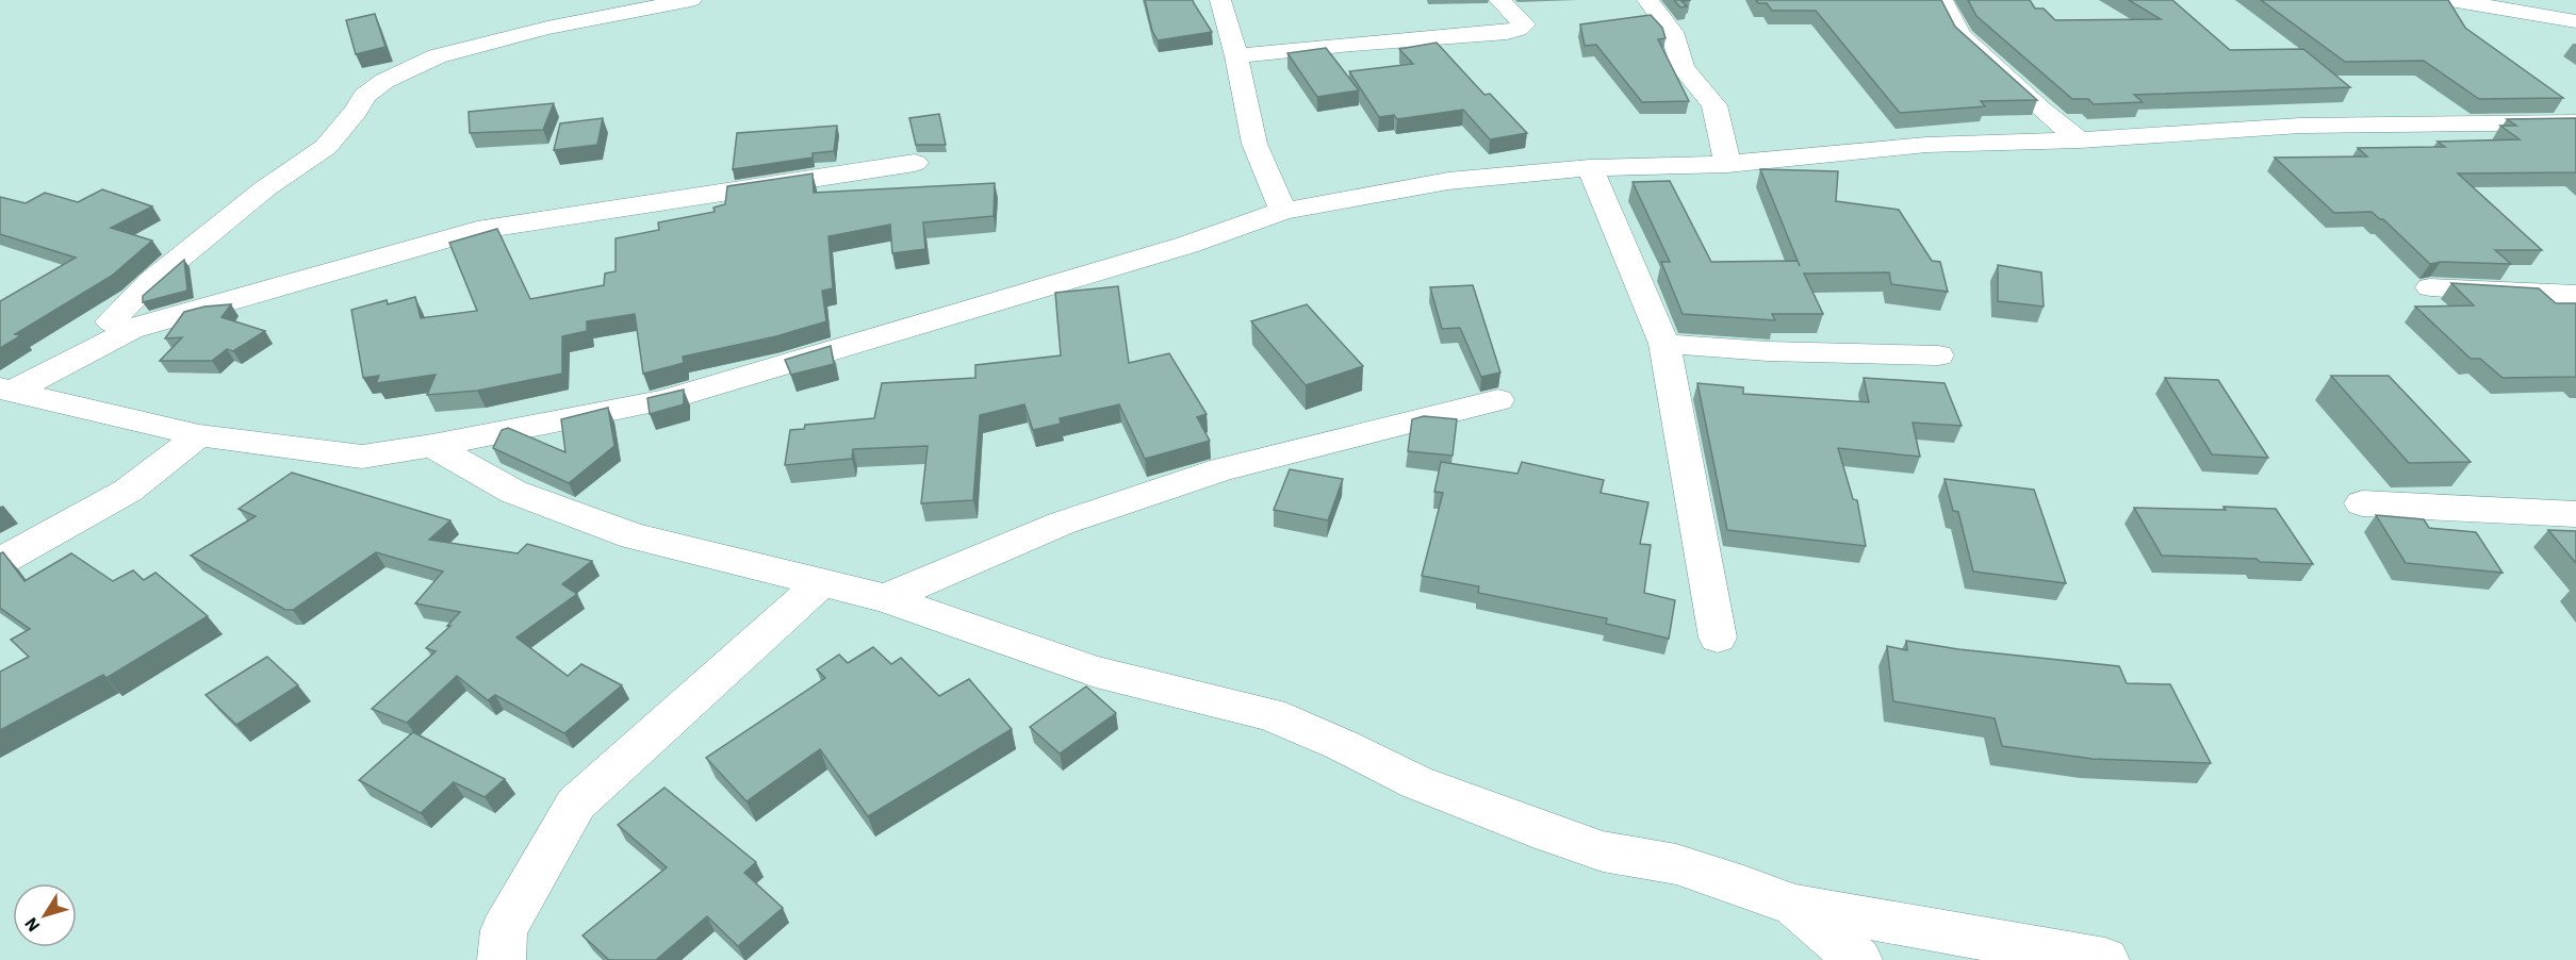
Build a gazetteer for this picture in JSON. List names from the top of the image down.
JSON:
{
  "north": "bottom left"
}
